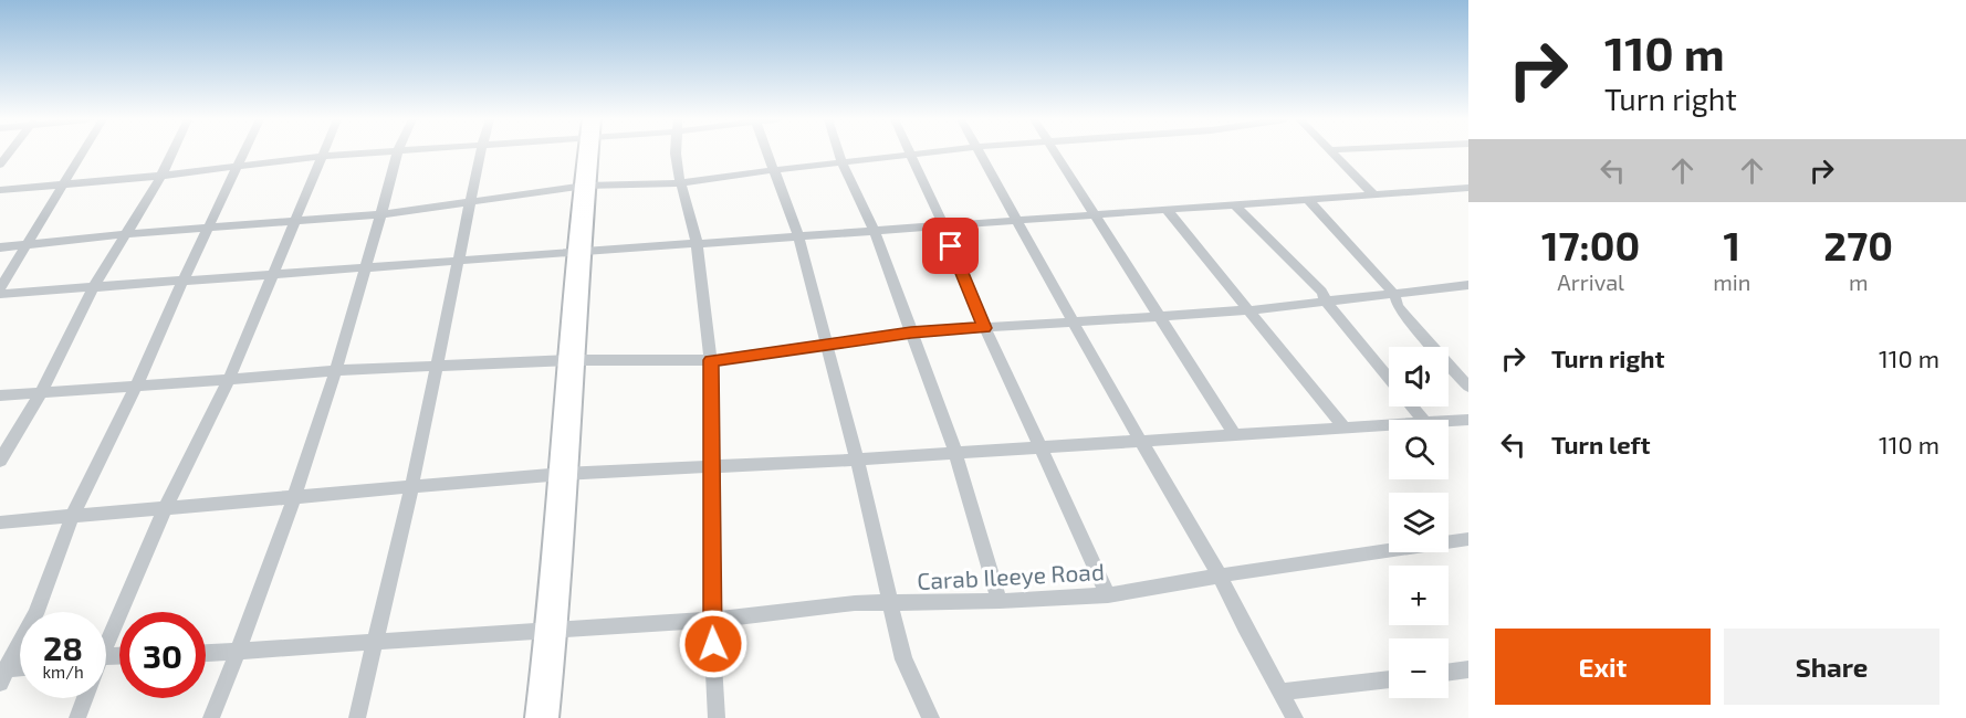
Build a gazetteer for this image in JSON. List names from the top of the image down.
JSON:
{
  "streets": {
    "street": ["Carab Ileeye Road"]
  },
  "page": {
    "turn": ["110 m", "Turn right"],
    "eta": [
      "17:00",
      "Arrival",
      "1",
      "min",
      "270",
      "m"
    ],
    "list": [
      {
        "name": "Turn right",
        "value": "110 m"
      },
      {
        "name": "Turn left",
        "value": "110 m"
      }
    ],
    "map_buttons": ["+", "−"],
    "speed": "28 km/h",
    "limit": "30",
    "buttons": ["Exit", "Share"]
  }
}
